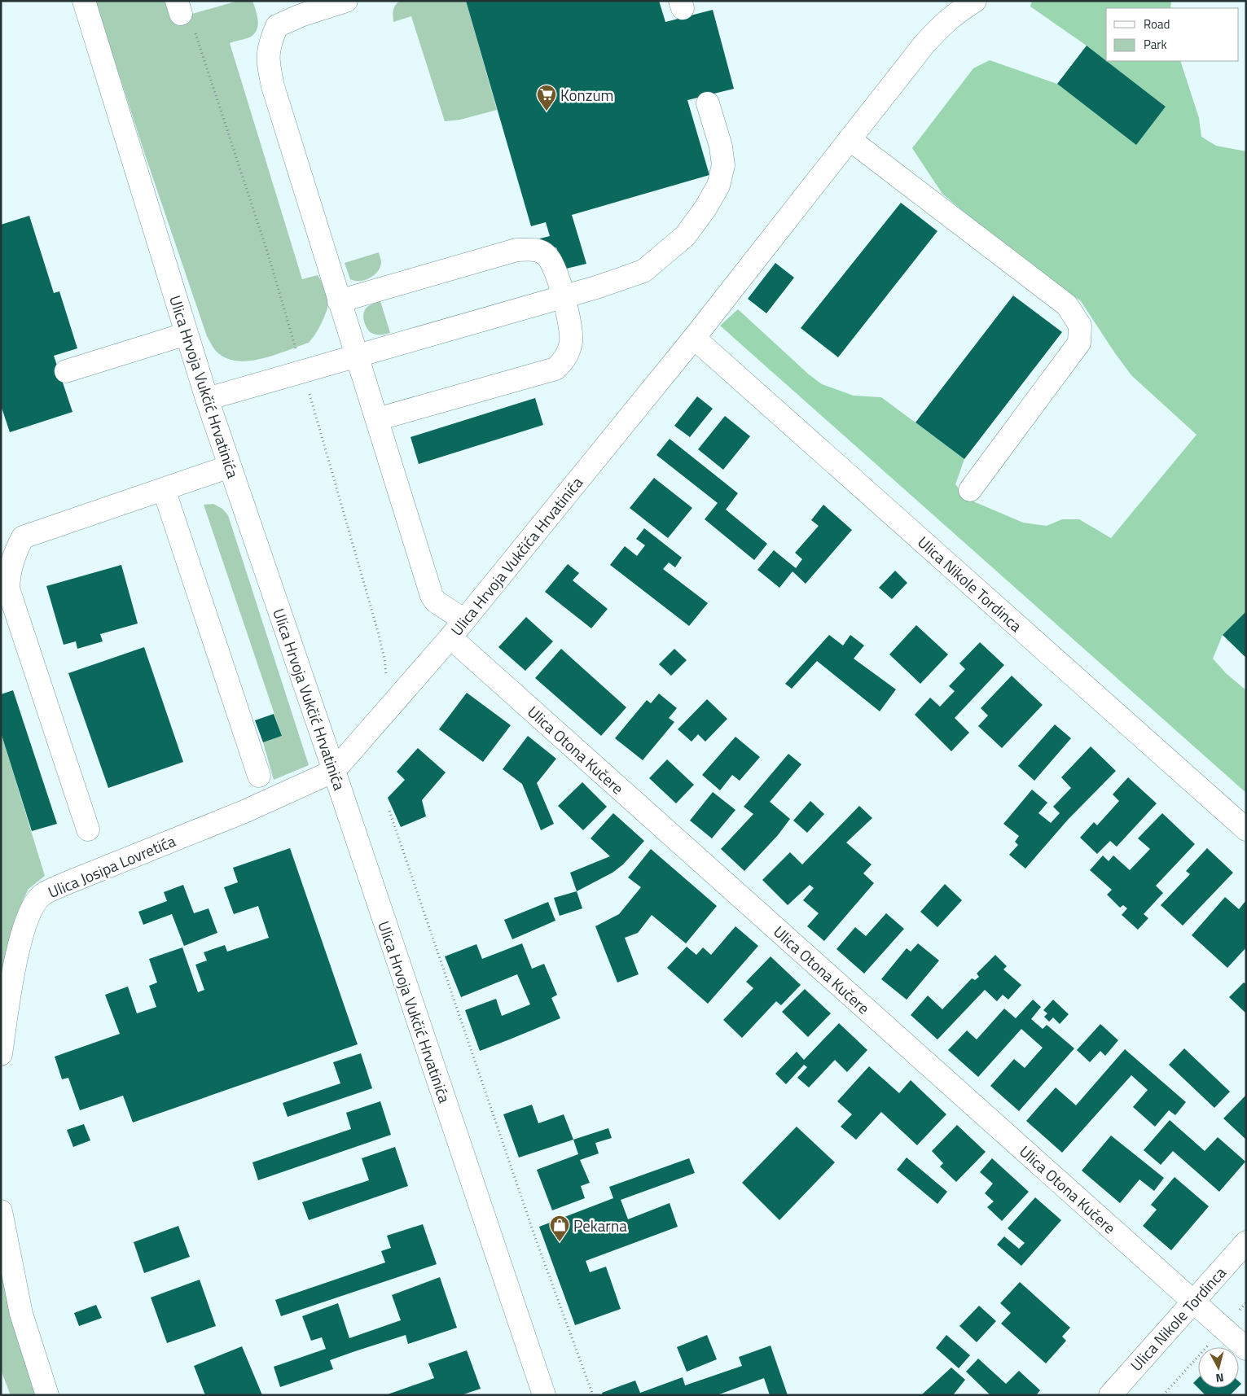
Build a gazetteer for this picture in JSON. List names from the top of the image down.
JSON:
{
  "streets": {
    "street": [
      "Ulica Hrvoja Vukčić Hrvatinića",
      "Ulica Hrvoja Vukčića Hrvatinića",
      "Ulica Nikole Tordinca",
      "Ulica Otona Kučere",
      "Ulica Josipa Lovretića"
    ]
  },
  "crossings": [
    ["Ulica Hrvoja Vukčić Hrvatinića", "Ulica Hrvoja Vukčića Hrvatinića"],
    ["Ulica Hrvoja Vukčić Hrvatinića", "Ulica Josipa Lovretića"],
    ["Ulica Hrvoja Vukčića Hrvatinića", "Ulica Nikole Tordinca"],
    ["Ulica Hrvoja Vukčića Hrvatinića", "Ulica Otona Kučere"],
    ["Ulica Hrvoja Vukčića Hrvatinića", "Ulica Josipa Lovretića"],
    ["Ulica Nikole Tordinca", "Ulica Otona Kučere"]
  ],
  "places": {
    "supermarket": ["Konzum"],
    "shop": ["Pekarna"]
  },
  "legend": ["Road", "Park"],
  "north": "bottom"
}
